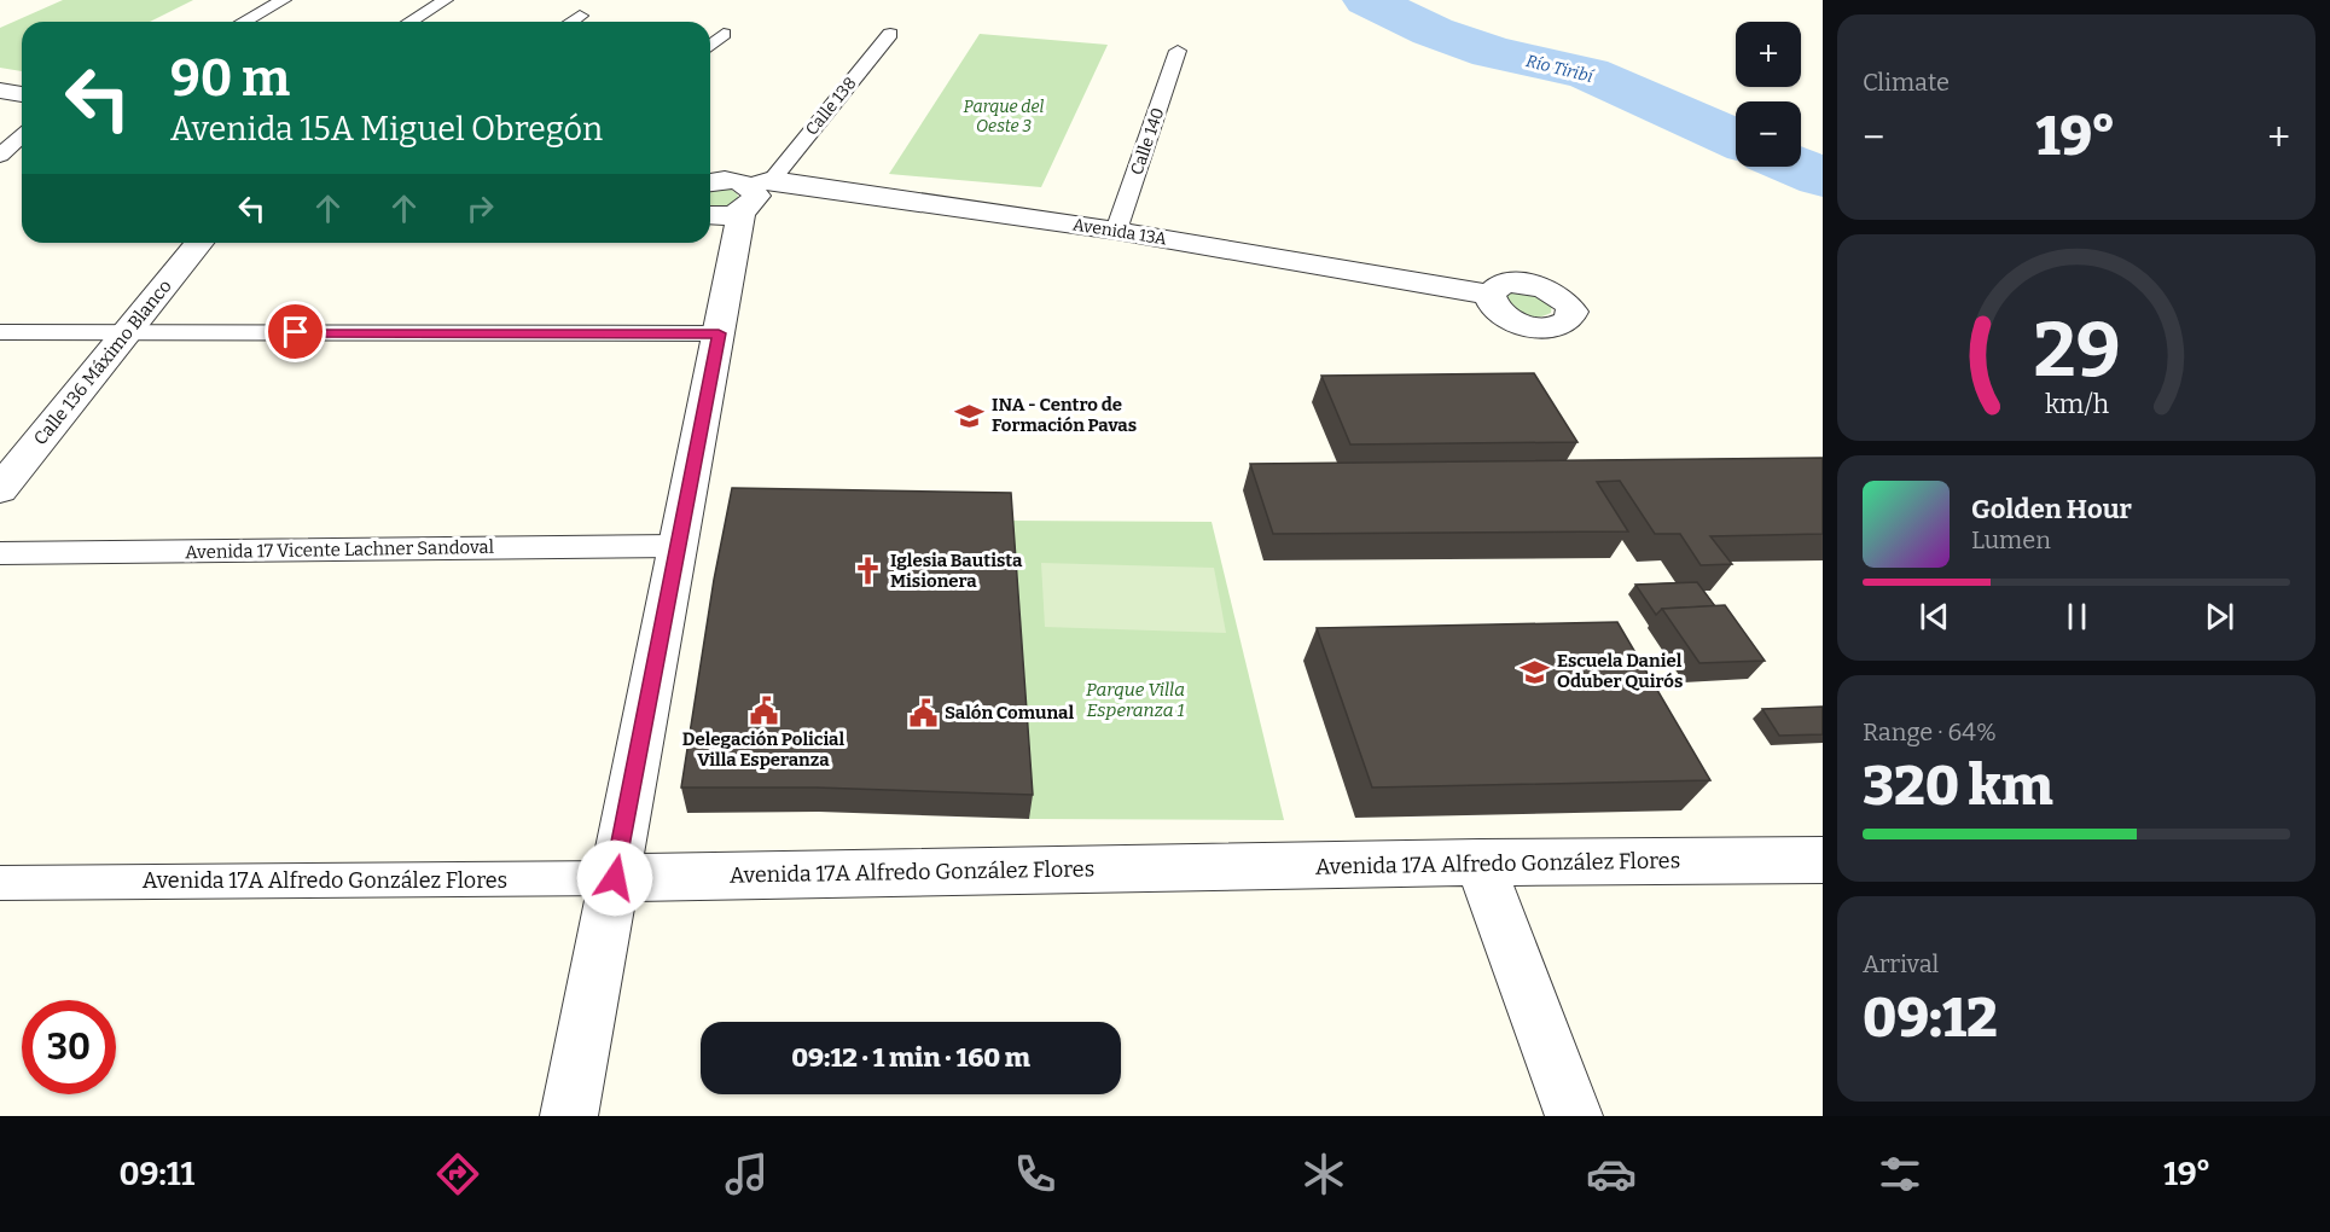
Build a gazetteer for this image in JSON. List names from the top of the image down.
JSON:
{
  "streets": {
    "street": ["Avenida 13A", "Calle 136 Máximo Blanco", "Avenida 17A Alfredo González Flores"],
    "lane": ["Calle 138", "Calle 140", "Avenida 17 Vicente Lachner Sandoval"]
  },
  "crossings": [
    ["Calle 138", "Avenida 13A"],
    ["Calle 140", "Avenida 13A"]
  ],
  "water": ["Río Tiribí"],
  "parks": ["Parque del Oeste 3", "Parque Villa Esperanza 1"],
  "places": {
    "school or university": ["INA - Centro de Formación Pavas", "Escuela Daniel Oduber Quirós"],
    "church": ["Iglesia Bautista Misionera"],
    "public building": ["Delegación Policial Villa Esperanza", "Salón Comunal"]
  },
  "page": {
    "tile": [
      "Climate",
      ["Range · 64%", "320 km"],
      ["Arrival", "09:12"]
    ],
    "map_buttons": ["+", "−"],
    "turn": ["90 m", "Avenida 15A Miguel Obregón"],
    "heat": ["−", "19°", "+"],
    "song": ["Golden Hour", "Lumen"],
    "limit": "30",
    "trip": "09:12 · 1 min · 160 m",
    "tabs": ["09:11", "19°"],
    "gauge": ["29", "km/h"]
  }
}
